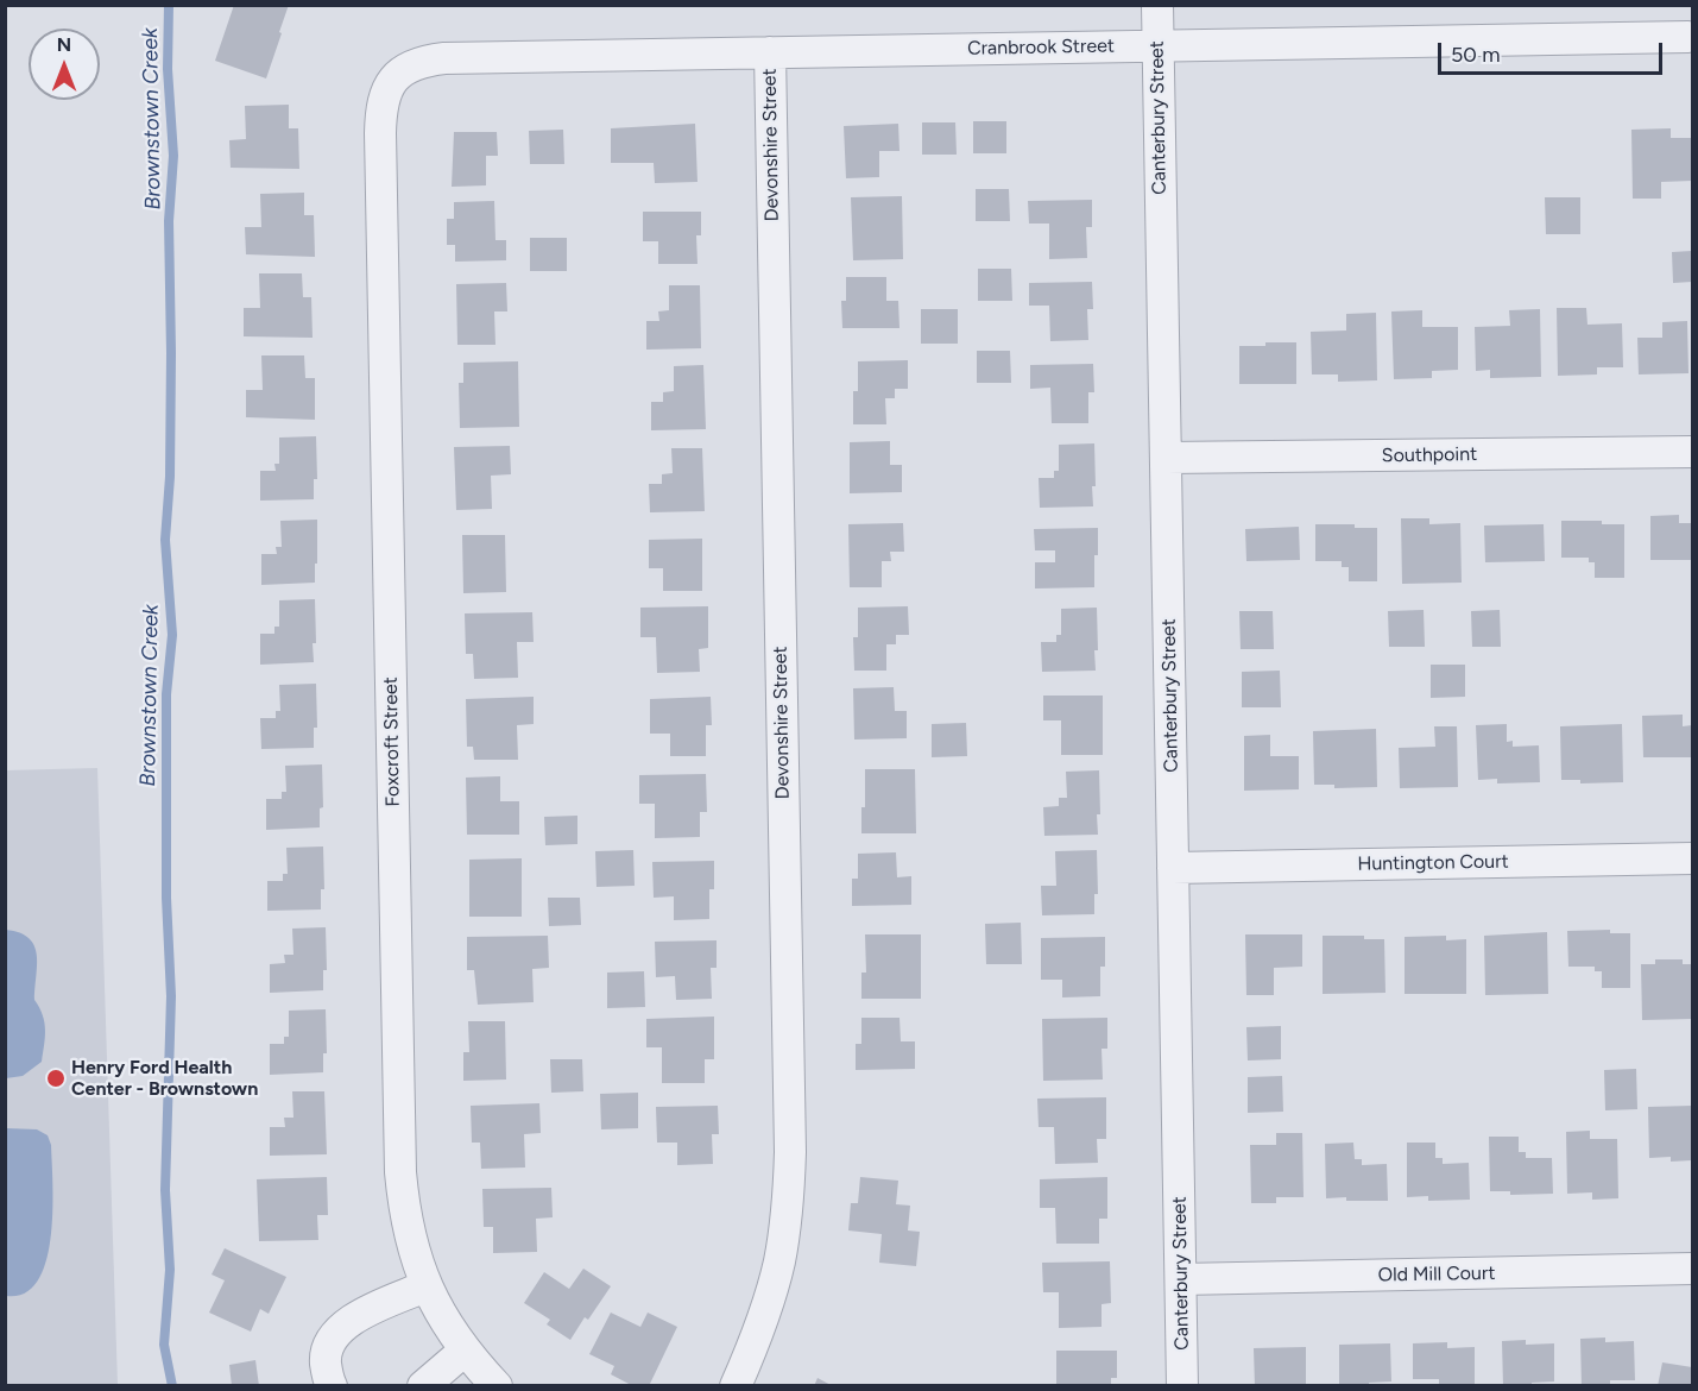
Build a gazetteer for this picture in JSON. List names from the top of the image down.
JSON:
{
  "streets": {
    "street": [
      "Cranbrook Street",
      "Canterbury Street",
      "Devonshire Street",
      "Southpoint",
      "Foxcroft Street",
      "Huntington Court",
      "Old Mill Court"
    ]
  },
  "crossings": [
    ["Cranbrook Street", "Canterbury Street"],
    ["Cranbrook Street", "Devonshire Street"],
    ["Cranbrook Street", "Foxcroft Street"],
    ["Canterbury Street", "Southpoint"],
    ["Canterbury Street", "Huntington Court"],
    ["Canterbury Street", "Old Mill Court"]
  ],
  "water": ["Brownstown Creek"],
  "places": ["Henry Ford Health Center - Brownstown"],
  "scale_bar": "50 m",
  "north": "top"
}
